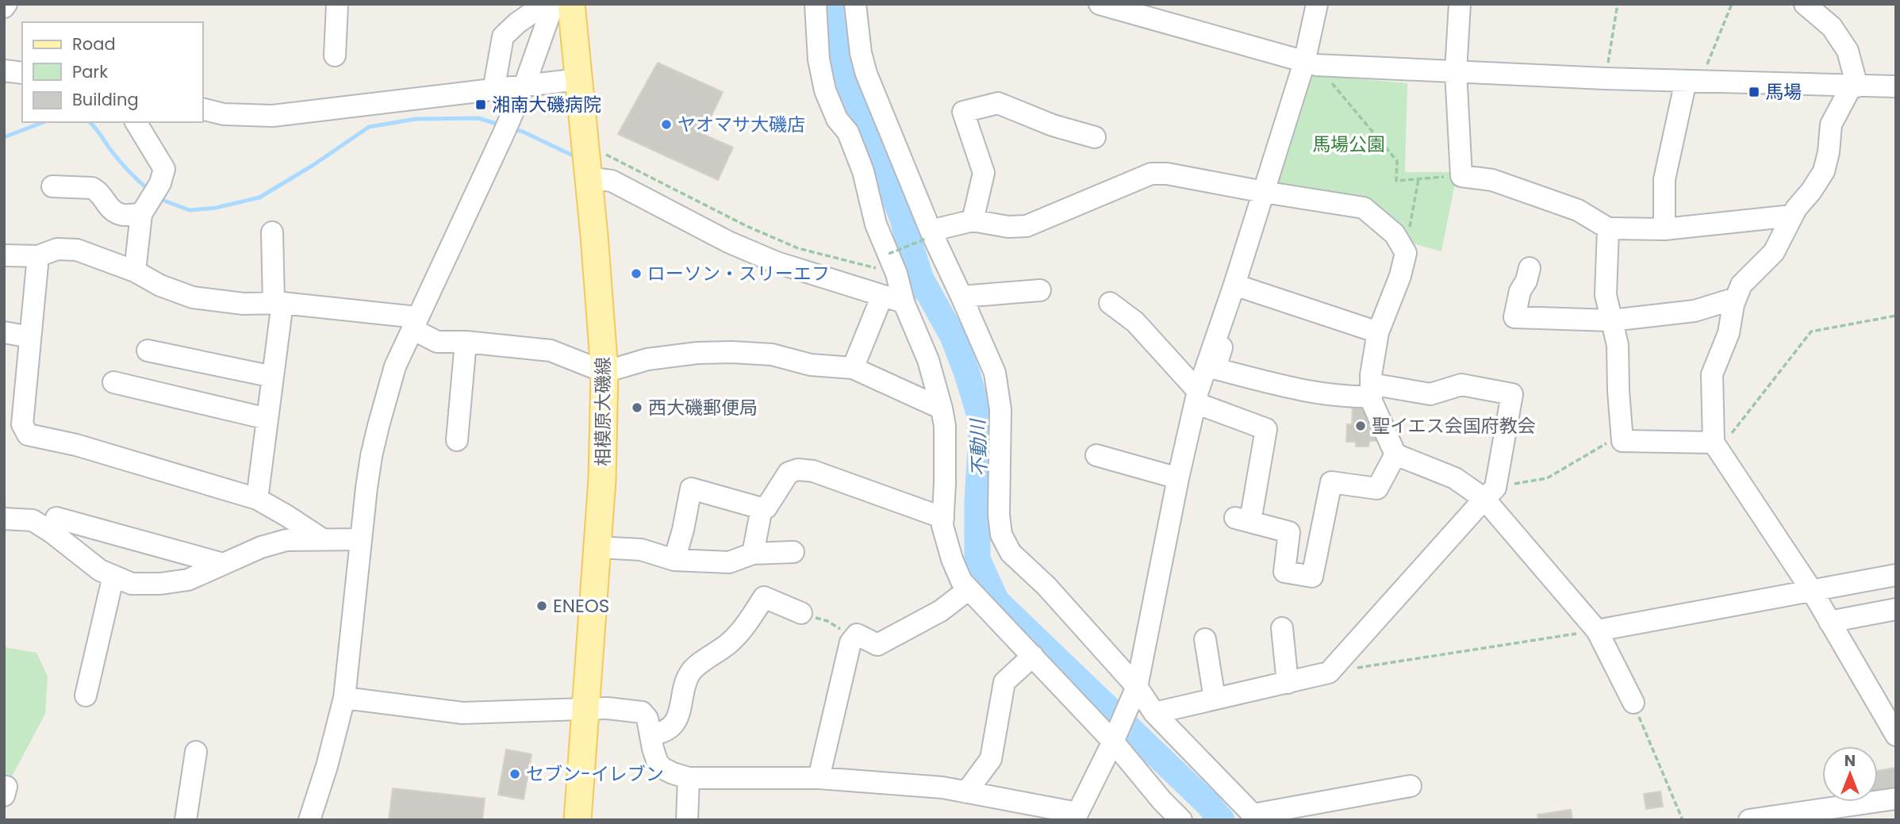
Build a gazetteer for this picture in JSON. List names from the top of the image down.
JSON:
{
  "streets": {
    "main road": ["相模原大磯線"]
  },
  "water": ["不動川"],
  "parks": ["馬場公園"],
  "places": {
    "transit": ["馬場", "湘南大磯病院"],
    "other": [
      "ヤオマサ大磯店",
      "ローソン・スリーエフ",
      "西大磯郵便局",
      "聖イエス会国府教会",
      "ENEOS",
      "セブン-イレブン"
    ]
  },
  "legend": ["Road", "Park", "Building"],
  "north": "top"
}
